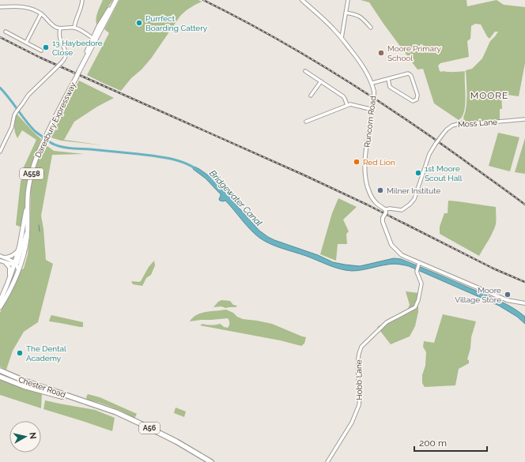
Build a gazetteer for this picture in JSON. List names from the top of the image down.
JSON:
{
  "streets": {
    "highway": ["Chester Road", "A56"],
    "main road": ["Daresbury Expressway", "A558"],
    "street": ["Runcorn Road", "Moss Lane", "Hobb Lane"]
  },
  "crossings": [
    ["Runcorn Road", "Moss Lane"]
  ],
  "districts": ["MOORE"],
  "water": ["Bridgewater Canal"],
  "places": [
    "Purrfect Boarding Cattery",
    "13 Haybedore Close",
    "Moore Primary School",
    "Red Lion",
    "1st Moore Scout Hall",
    "Milner Institute",
    "Moore Village Store",
    "The Dental Academy"
  ],
  "scale_bar": "200 m",
  "north": "right"
}
